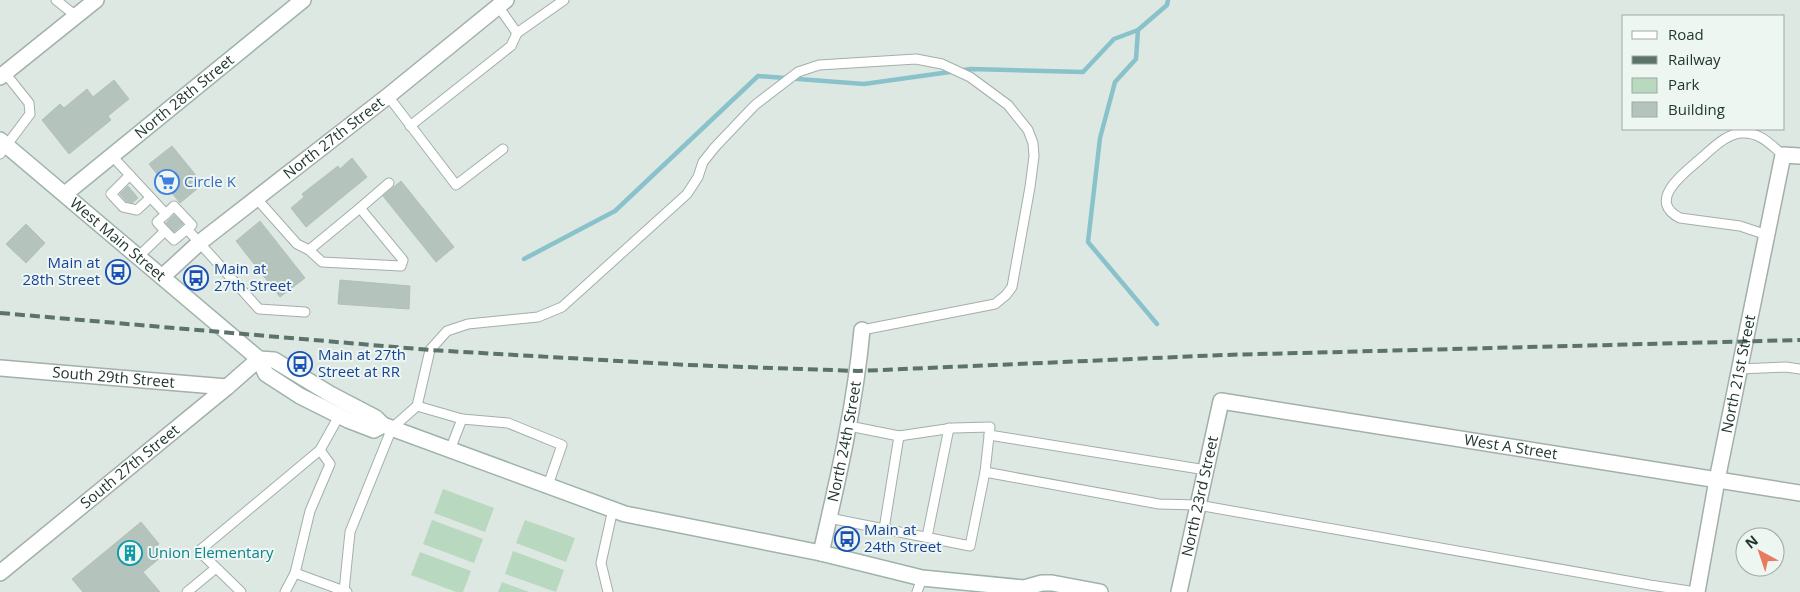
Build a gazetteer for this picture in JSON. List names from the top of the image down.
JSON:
{
  "streets": {
    "street": [
      "North 28th Street",
      "North 27th Street",
      "West Main Street",
      "North 21st Street",
      "South 29th Street",
      "North 24th Street",
      "West A Street",
      "South 27th Street",
      "North 23rd Street"
    ]
  },
  "crossings": [
    ["North 28th Street", "West Main Street"],
    ["North 27th Street", "West Main Street"],
    ["West Main Street", "South 27th Street"],
    ["North 21st Street", "West A Street"],
    ["South 29th Street", "South 27th Street"],
    ["West A Street", "North 23rd Street"]
  ],
  "places": {
    "supermarket": ["Circle K"],
    "bus stop": [
      "Main at 28th Street",
      "Main at 27th Street",
      "Main at 27th Street at RR",
      "Main at 24th Street"
    ],
    "building": ["Union Elementary"]
  },
  "legend": [
    "Road",
    "Railway",
    "Park",
    "Building"
  ],
  "north": "top left"
}
